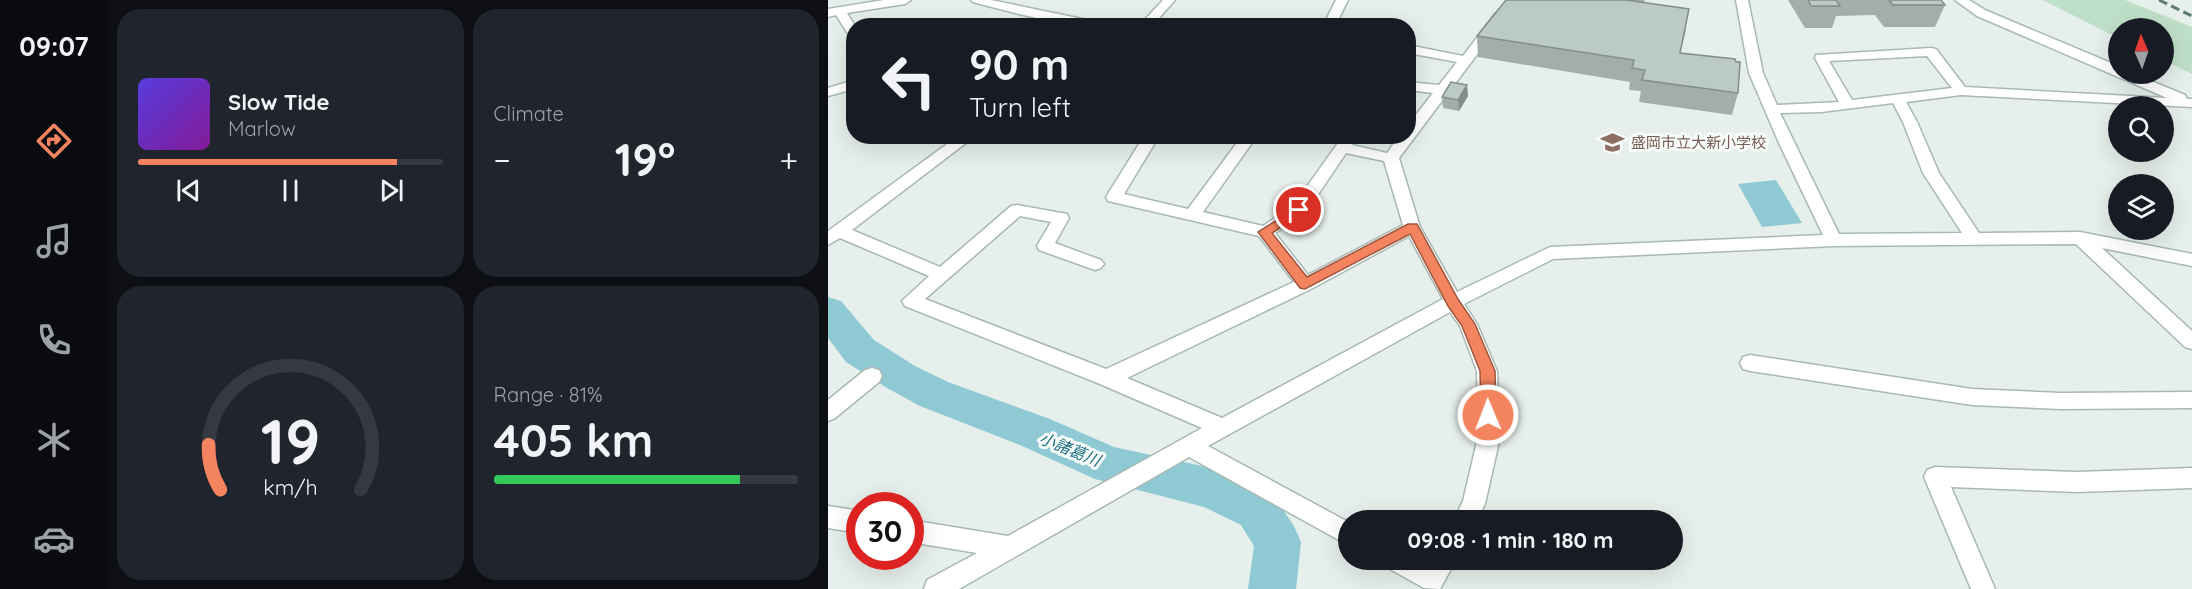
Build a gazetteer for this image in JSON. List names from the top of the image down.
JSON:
{
  "water": ["小諸葛川"],
  "places": {
    "school or university": ["盛岡市立大新小学校"]
  },
  "north": "top",
  "page": {
    "tabs": "09:07",
    "tile": [
      "Climate",
      ["Range · 81%", "405 km"]
    ],
    "turn": ["90 m", "Turn left"],
    "song": ["Slow Tide", "Marlow"],
    "heat": ["−", "19°", "+"],
    "limit": "30",
    "trip": "09:08 · 1 min · 180 m",
    "gauge": ["19", "km/h"]
  }
}
